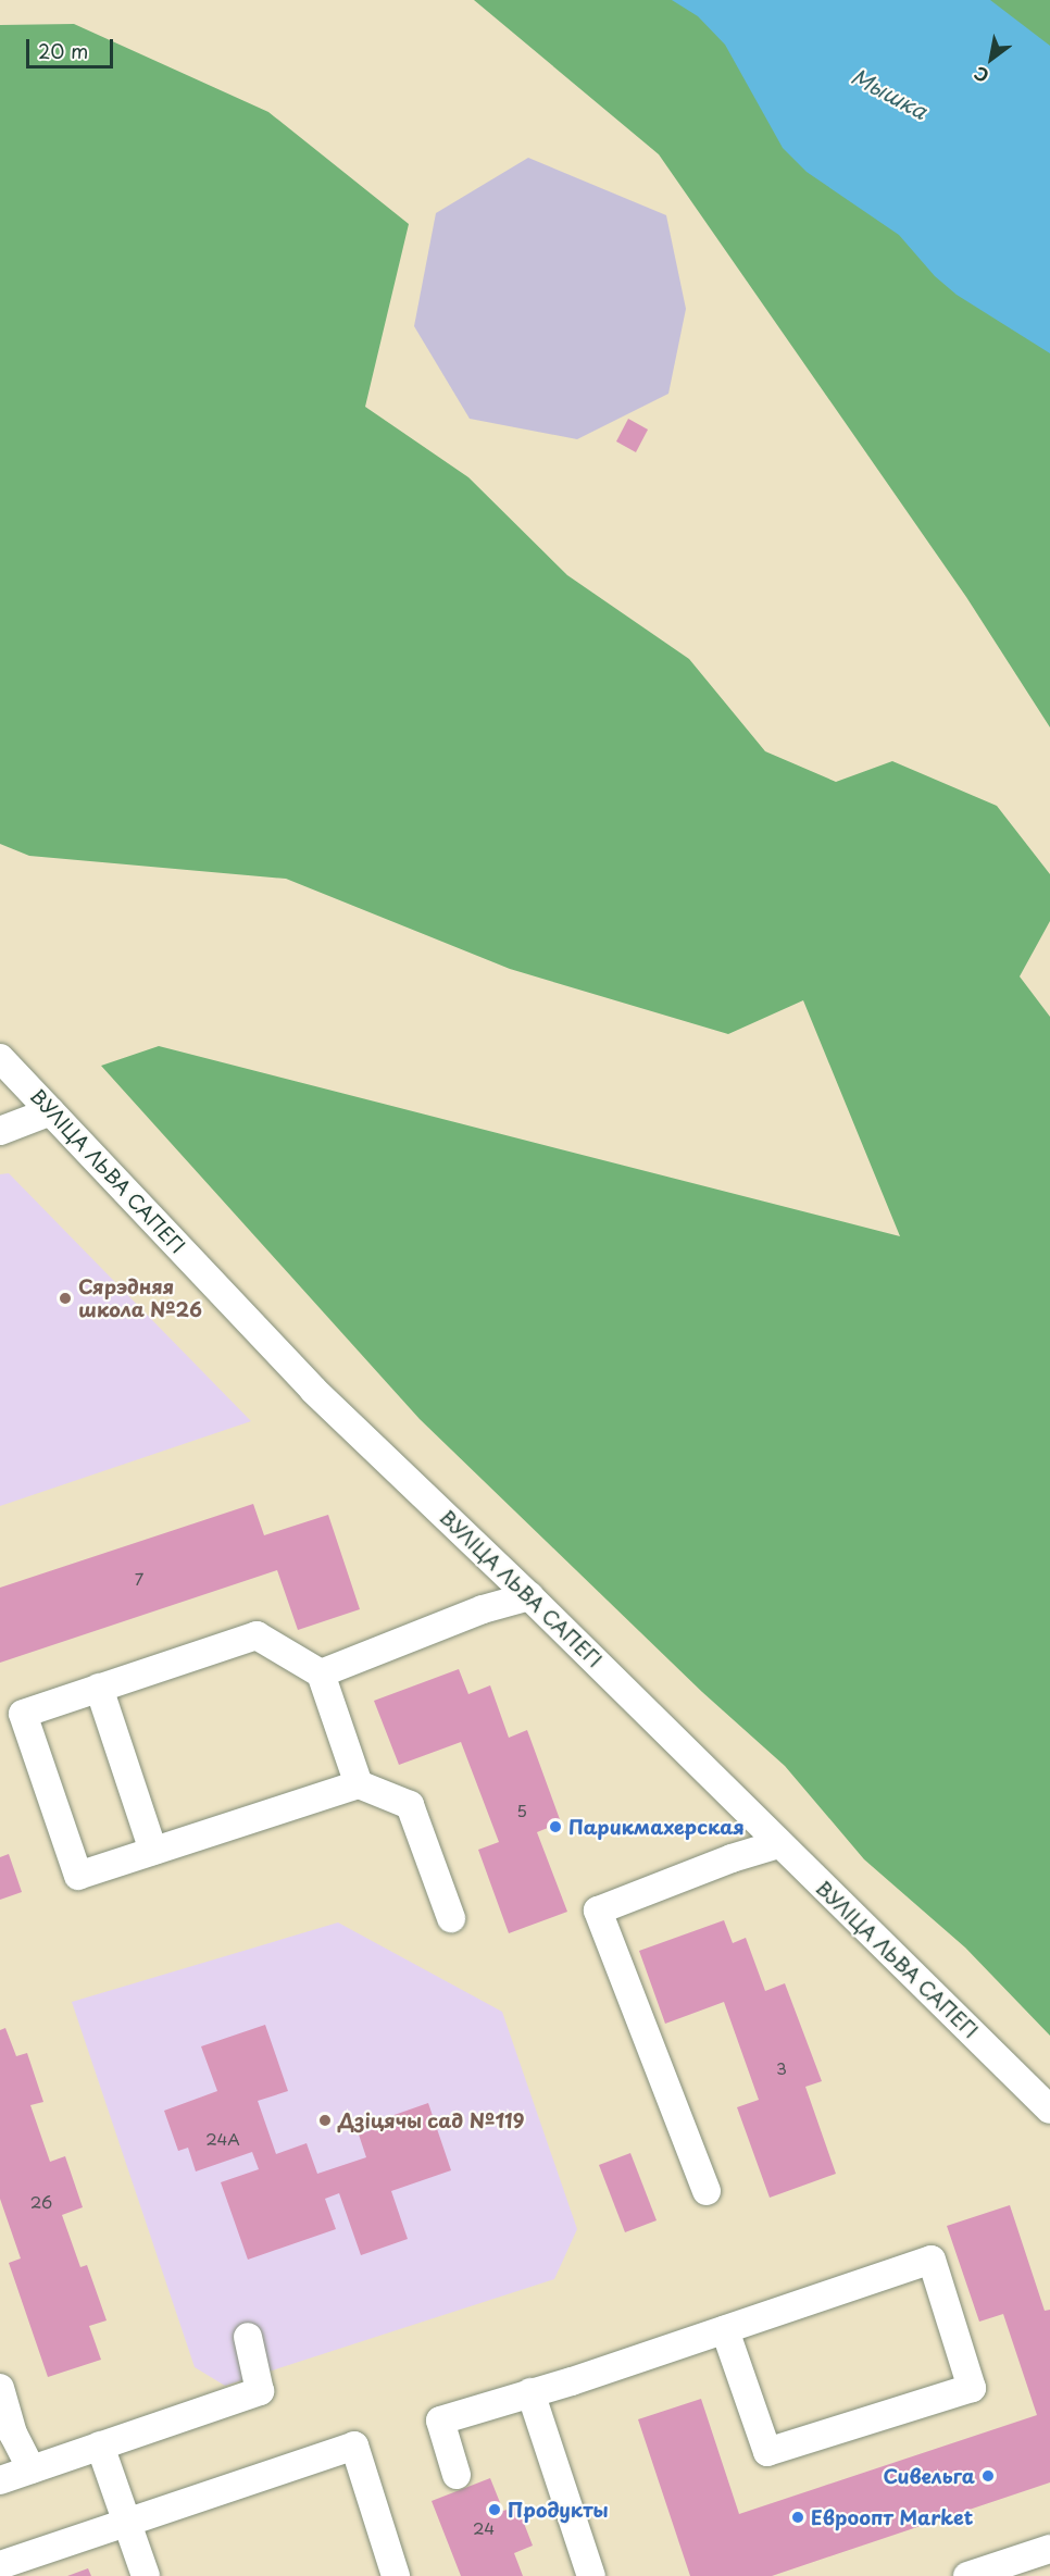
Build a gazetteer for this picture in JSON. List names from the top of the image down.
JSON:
{
  "streets": {
    "street": ["ВУЛІЦА ЛЬВА САПЕГІ"]
  },
  "water": ["Мышка"],
  "places": [
    "Сярэдняя школа №26",
    "Парикмахерская",
    "Дзіцячы сад №119",
    "Сивельга",
    "Продукты",
    "Евроопт Market"
  ],
  "house_numbers": [
    "7",
    "5",
    "3",
    "24А",
    "26",
    "24"
  ],
  "scale_bar": "20 m",
  "north": "bottom left"
}
